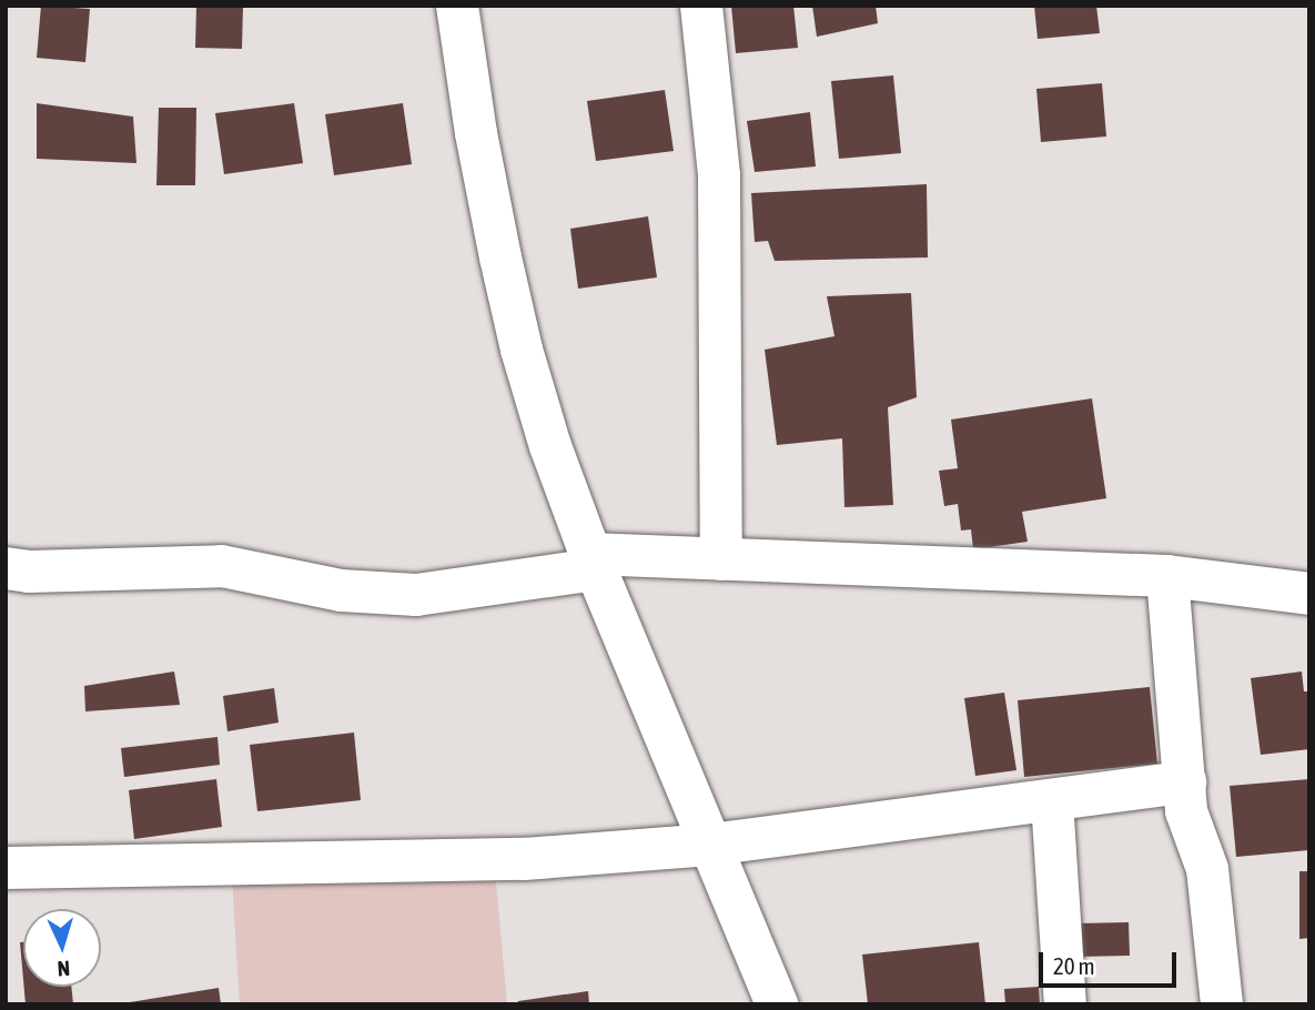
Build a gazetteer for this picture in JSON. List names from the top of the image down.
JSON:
{
  "scale_bar": "20 m",
  "north": "bottom"
}
